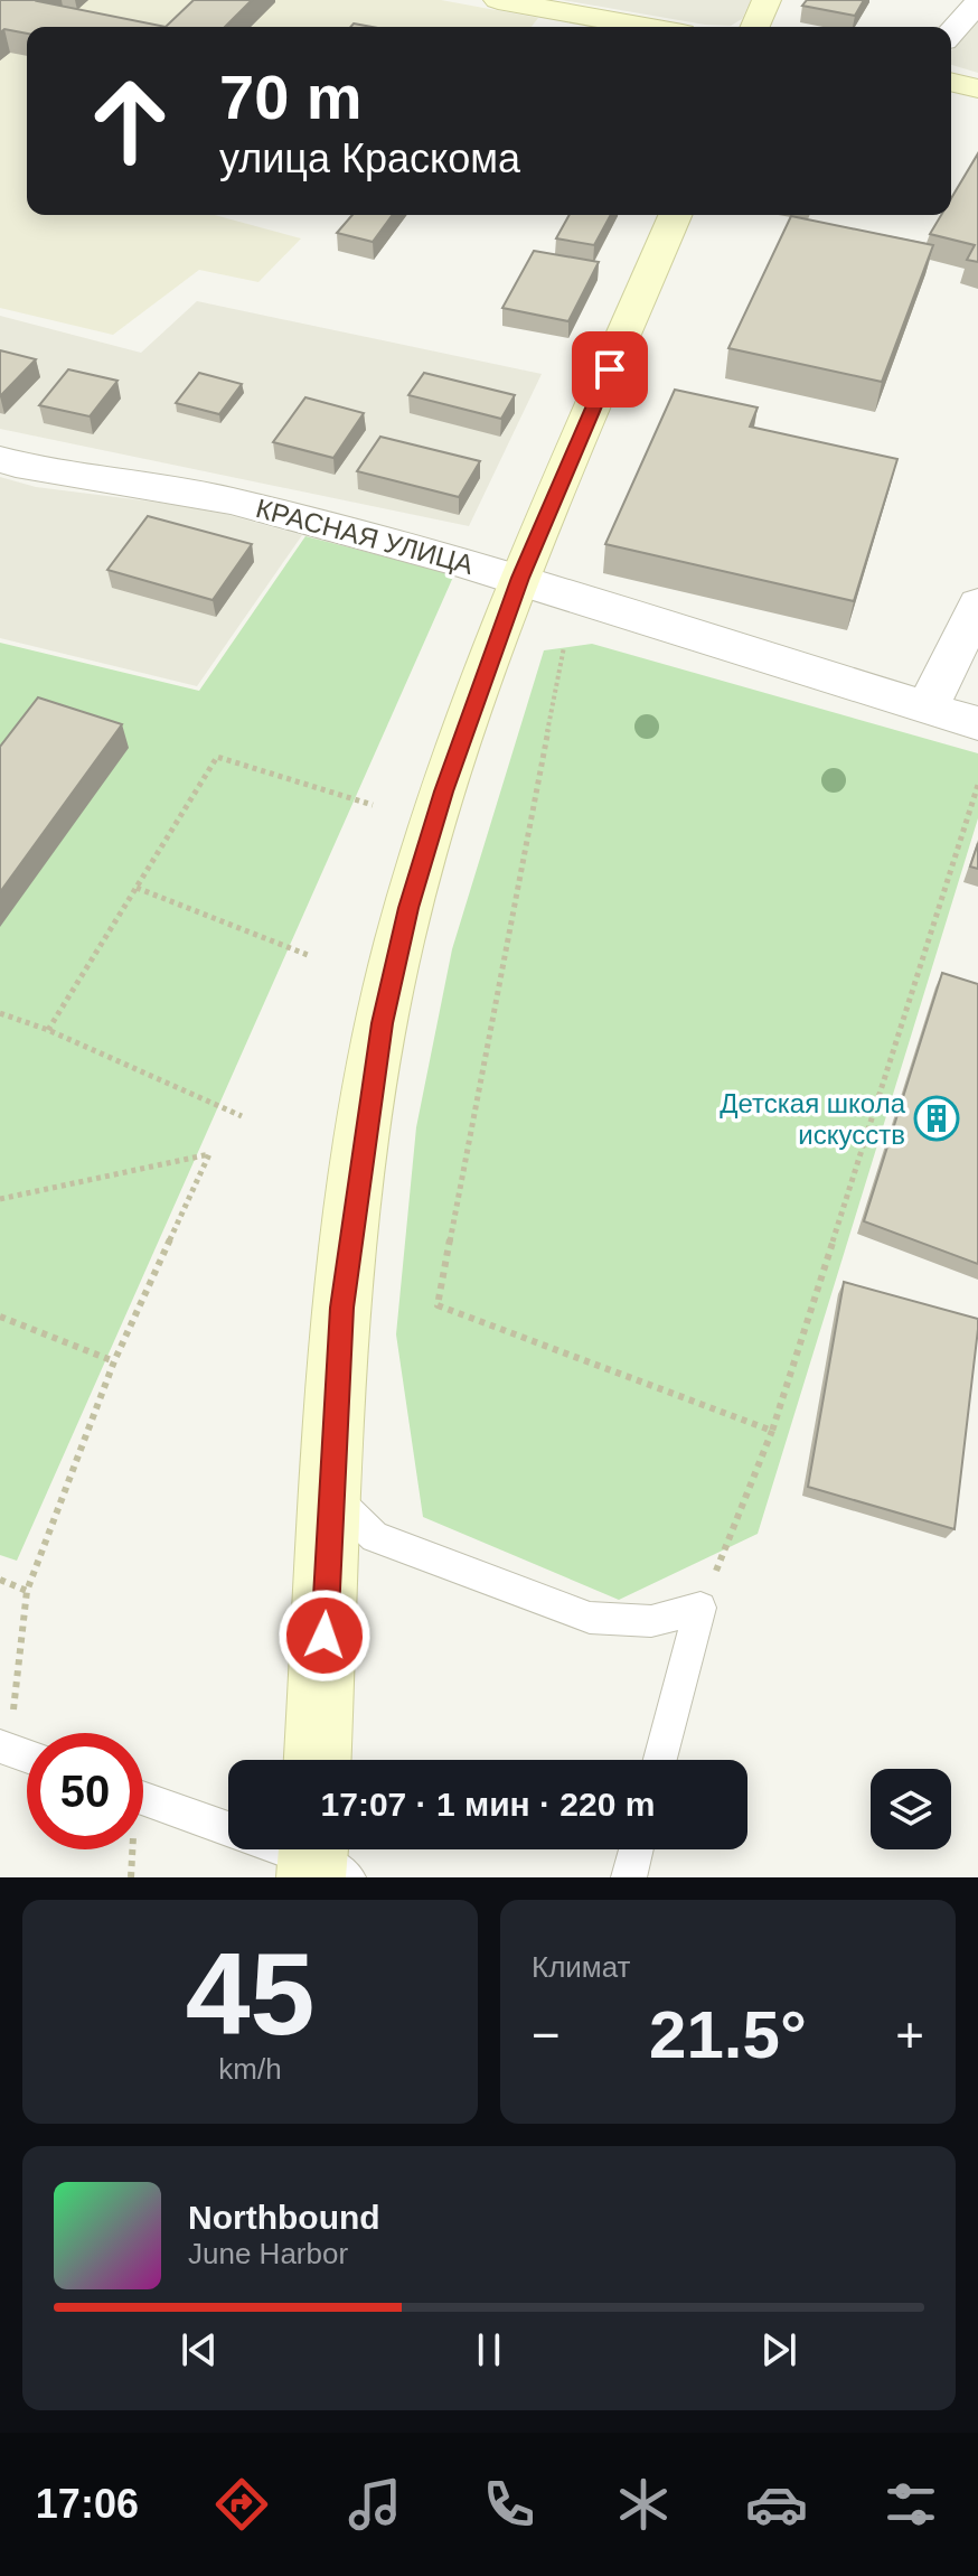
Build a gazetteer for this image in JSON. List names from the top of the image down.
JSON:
{
  "streets": {
    "street": ["КРАСНАЯ УЛИЦА"]
  },
  "places": {
    "building": ["Детская школа искусств"]
  },
  "page": {
    "turn": ["70 m", "улица Краскома"],
    "limit": "50",
    "trip": "17:07 · 1 мин · 220 m",
    "tile": [
      ["45", "km/h"],
      "Климат"
    ],
    "heat": ["−", "21.5°", "+"],
    "song": ["Northbound", "June Harbor"],
    "tabs": "17:06"
  }
}
